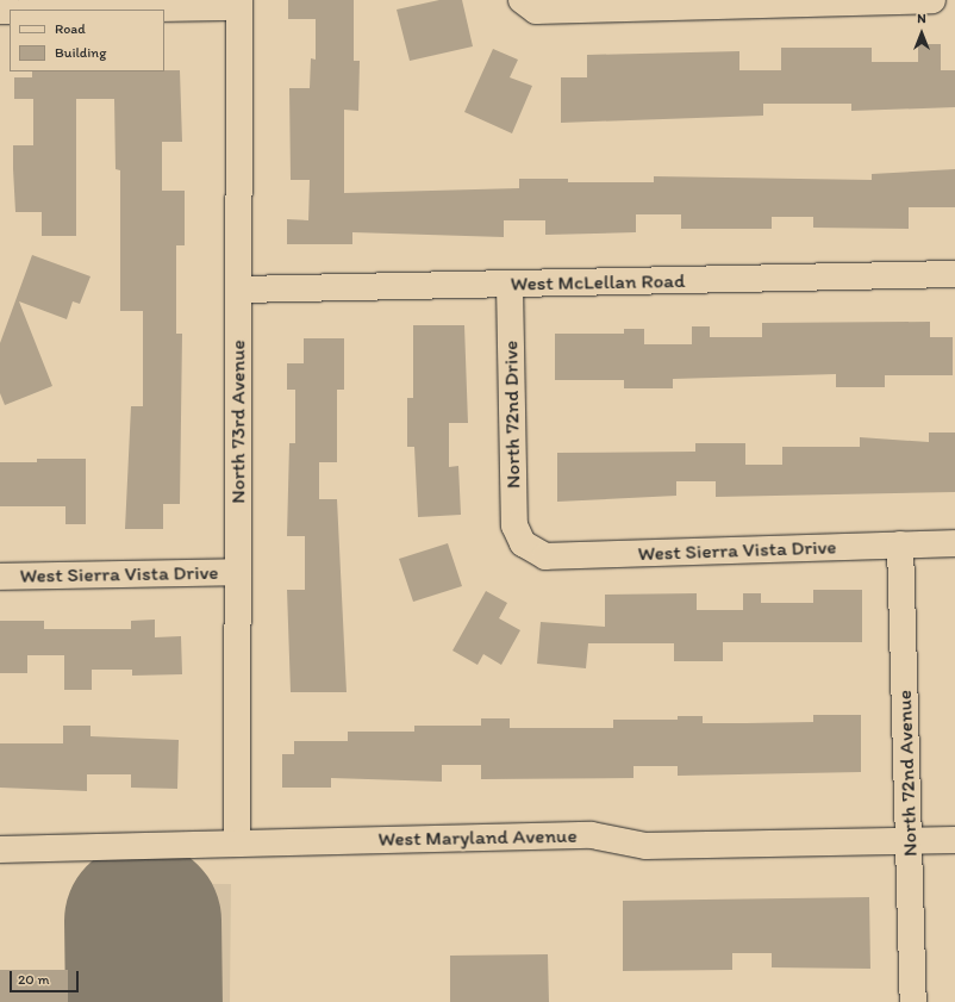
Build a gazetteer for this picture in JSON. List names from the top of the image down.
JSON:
{
  "streets": {
    "street": [
      "West McLellan Road",
      "North 72nd Drive",
      "North 73rd Avenue",
      "West Sierra Vista Drive",
      "North 72nd Avenue",
      "West Maryland Avenue"
    ]
  },
  "crossings": [
    ["West McLellan Road", "North 72nd Drive"],
    ["West McLellan Road", "North 73rd Avenue"],
    ["North 72nd Drive", "West Sierra Vista Drive"],
    ["North 73rd Avenue", "West Sierra Vista Drive"],
    ["North 73rd Avenue", "West Maryland Avenue"],
    ["West Sierra Vista Drive", "North 72nd Avenue"],
    ["North 72nd Avenue", "West Maryland Avenue"]
  ],
  "legend": ["Road", "Building"],
  "scale_bar": "20 m",
  "north": "top"
}
